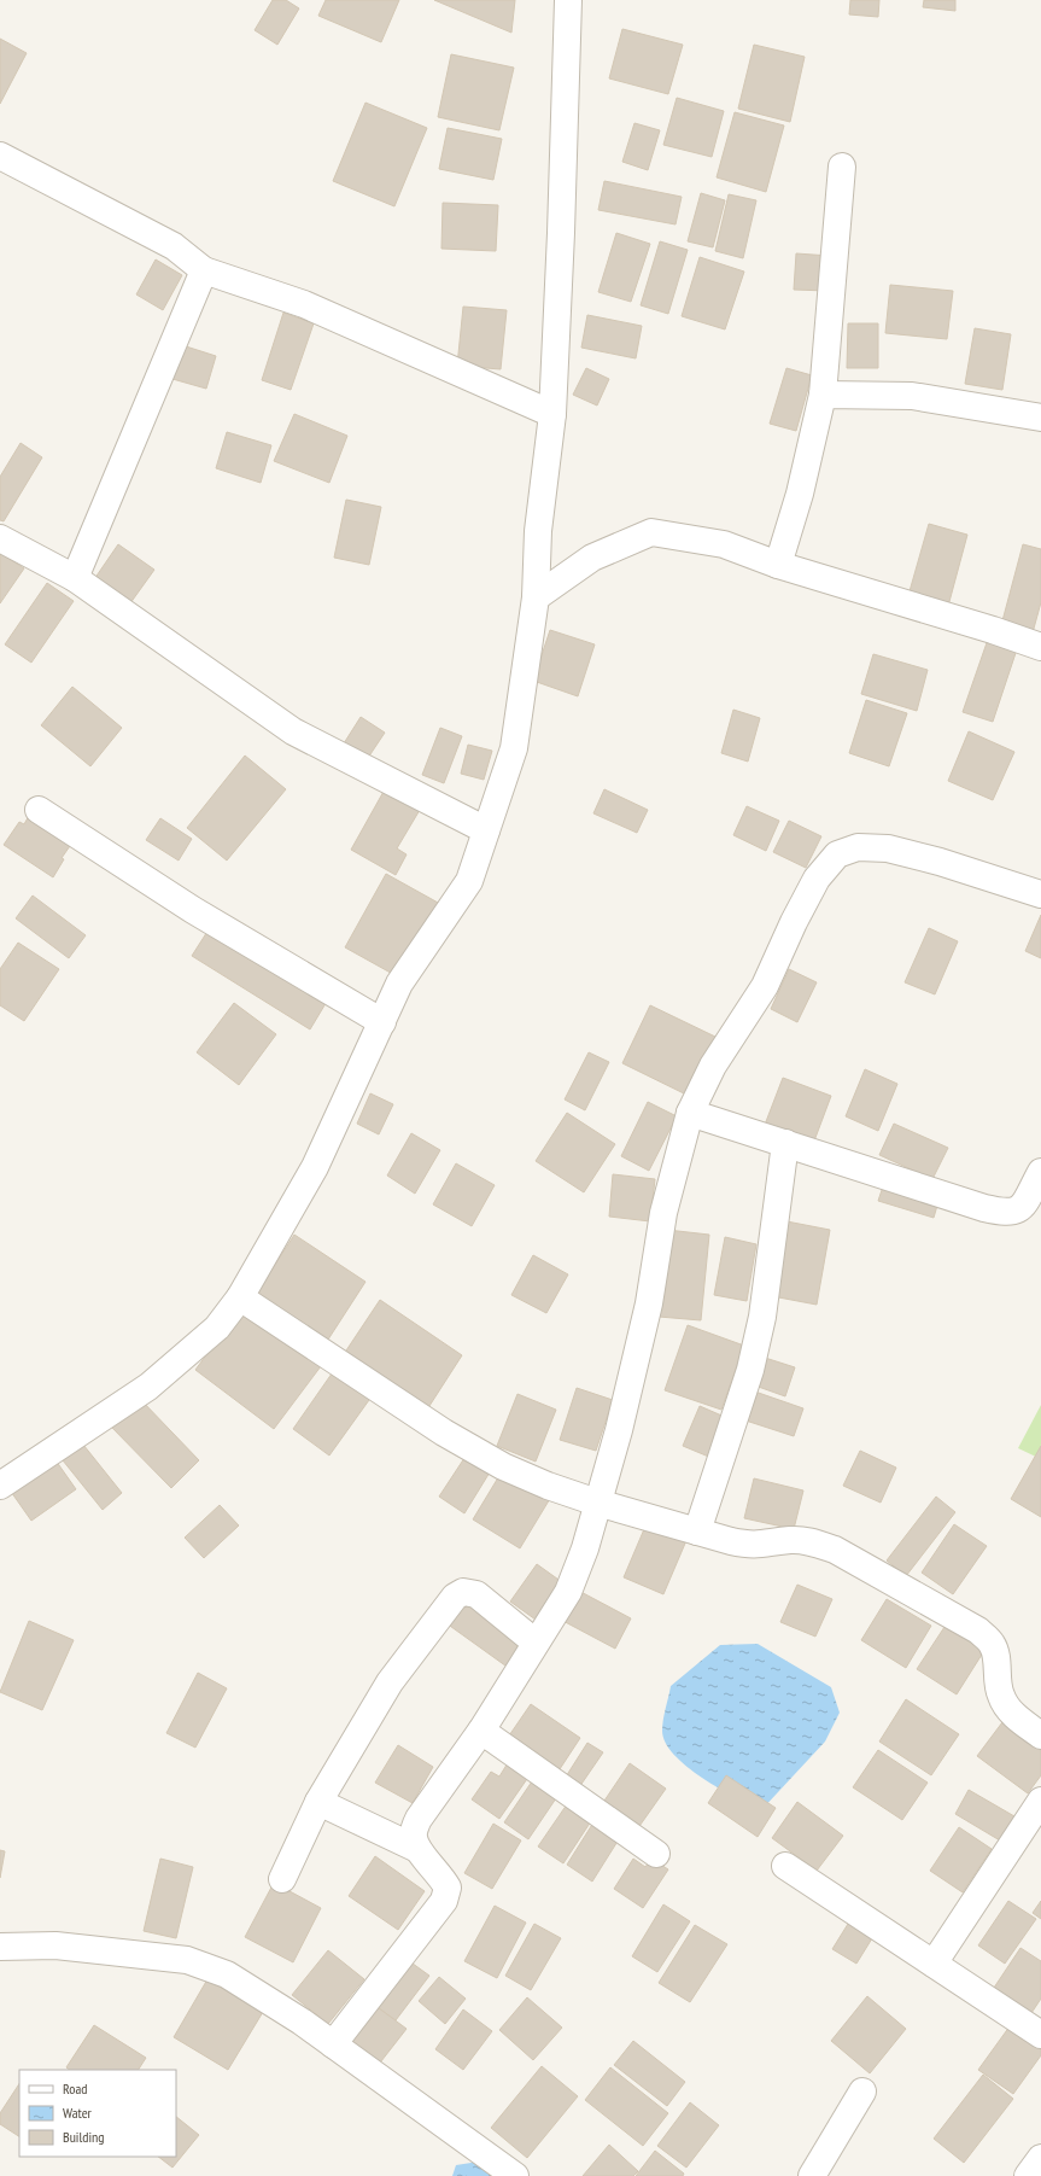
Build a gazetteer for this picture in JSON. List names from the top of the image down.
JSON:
{
  "legend": ["Road", "Water", "Building"]
}
